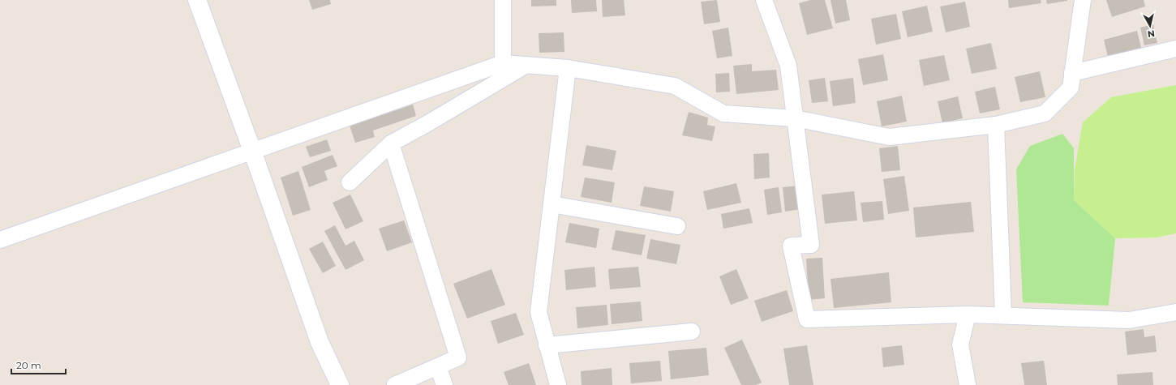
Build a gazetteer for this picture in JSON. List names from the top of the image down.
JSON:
{
  "scale_bar": "20 m",
  "north": "bottom"
}
